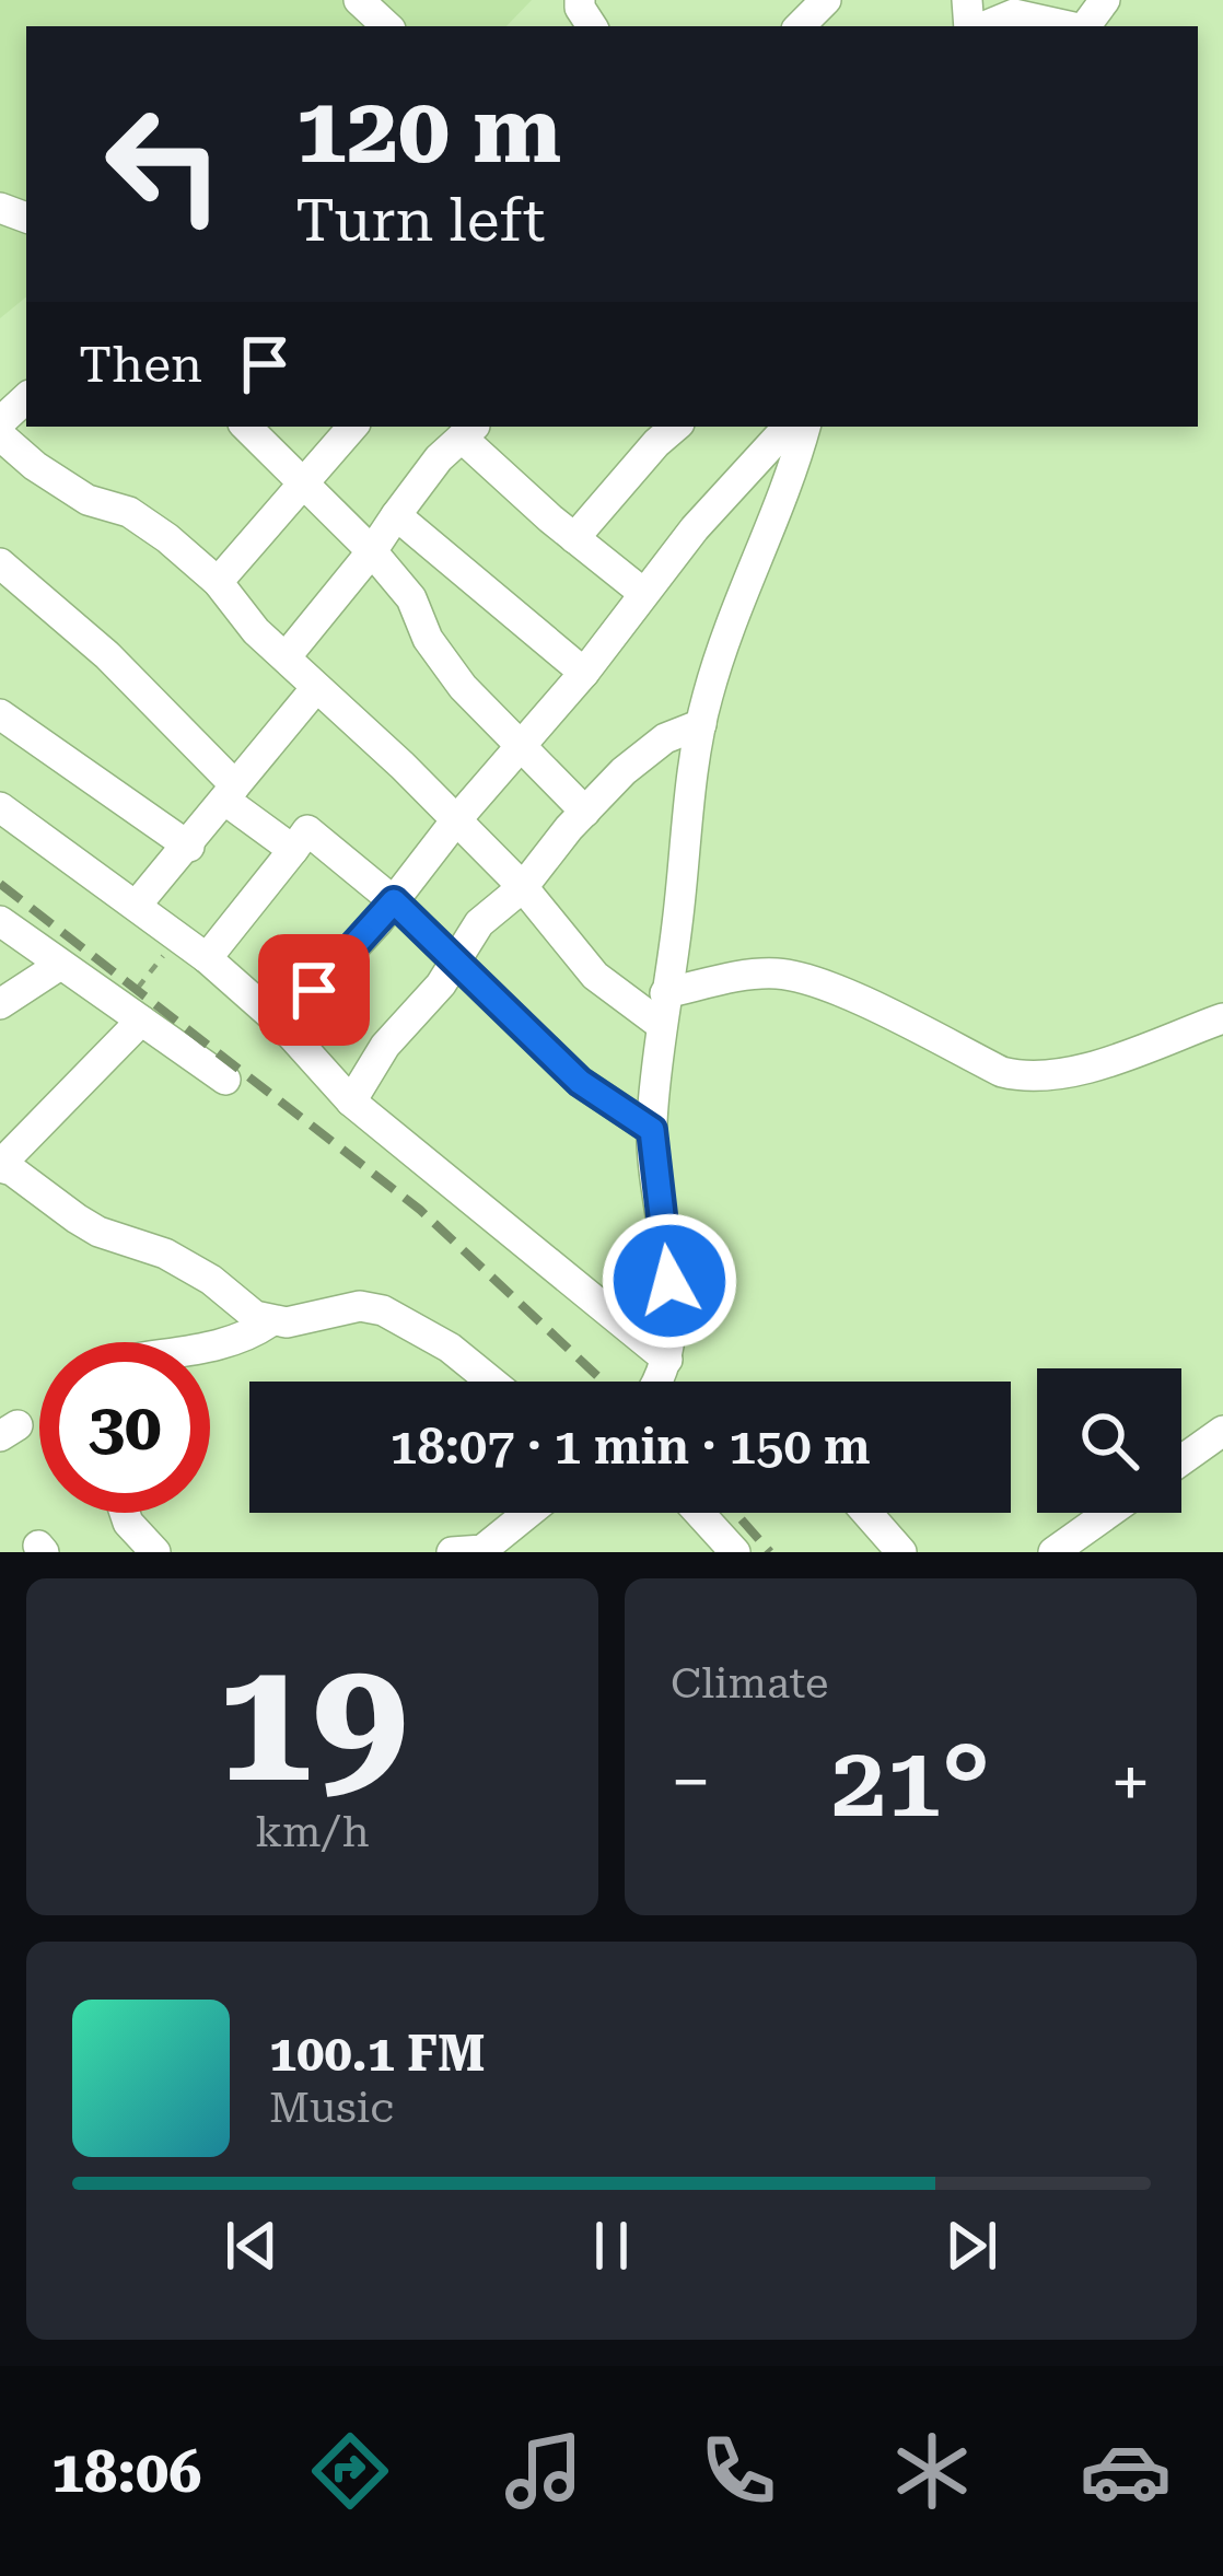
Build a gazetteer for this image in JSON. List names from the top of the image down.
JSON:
{
  "page": {
    "turn": ["120 m", "Turn left"],
    "then": "Then",
    "limit": "30",
    "trip": "18:07 · 1 min · 150 m",
    "tile": [
      ["19", "km/h"],
      "Climate"
    ],
    "heat": ["−", "21°", "+"],
    "song": ["100.1 FM", "Music"],
    "tabs": "18:06"
  }
}
